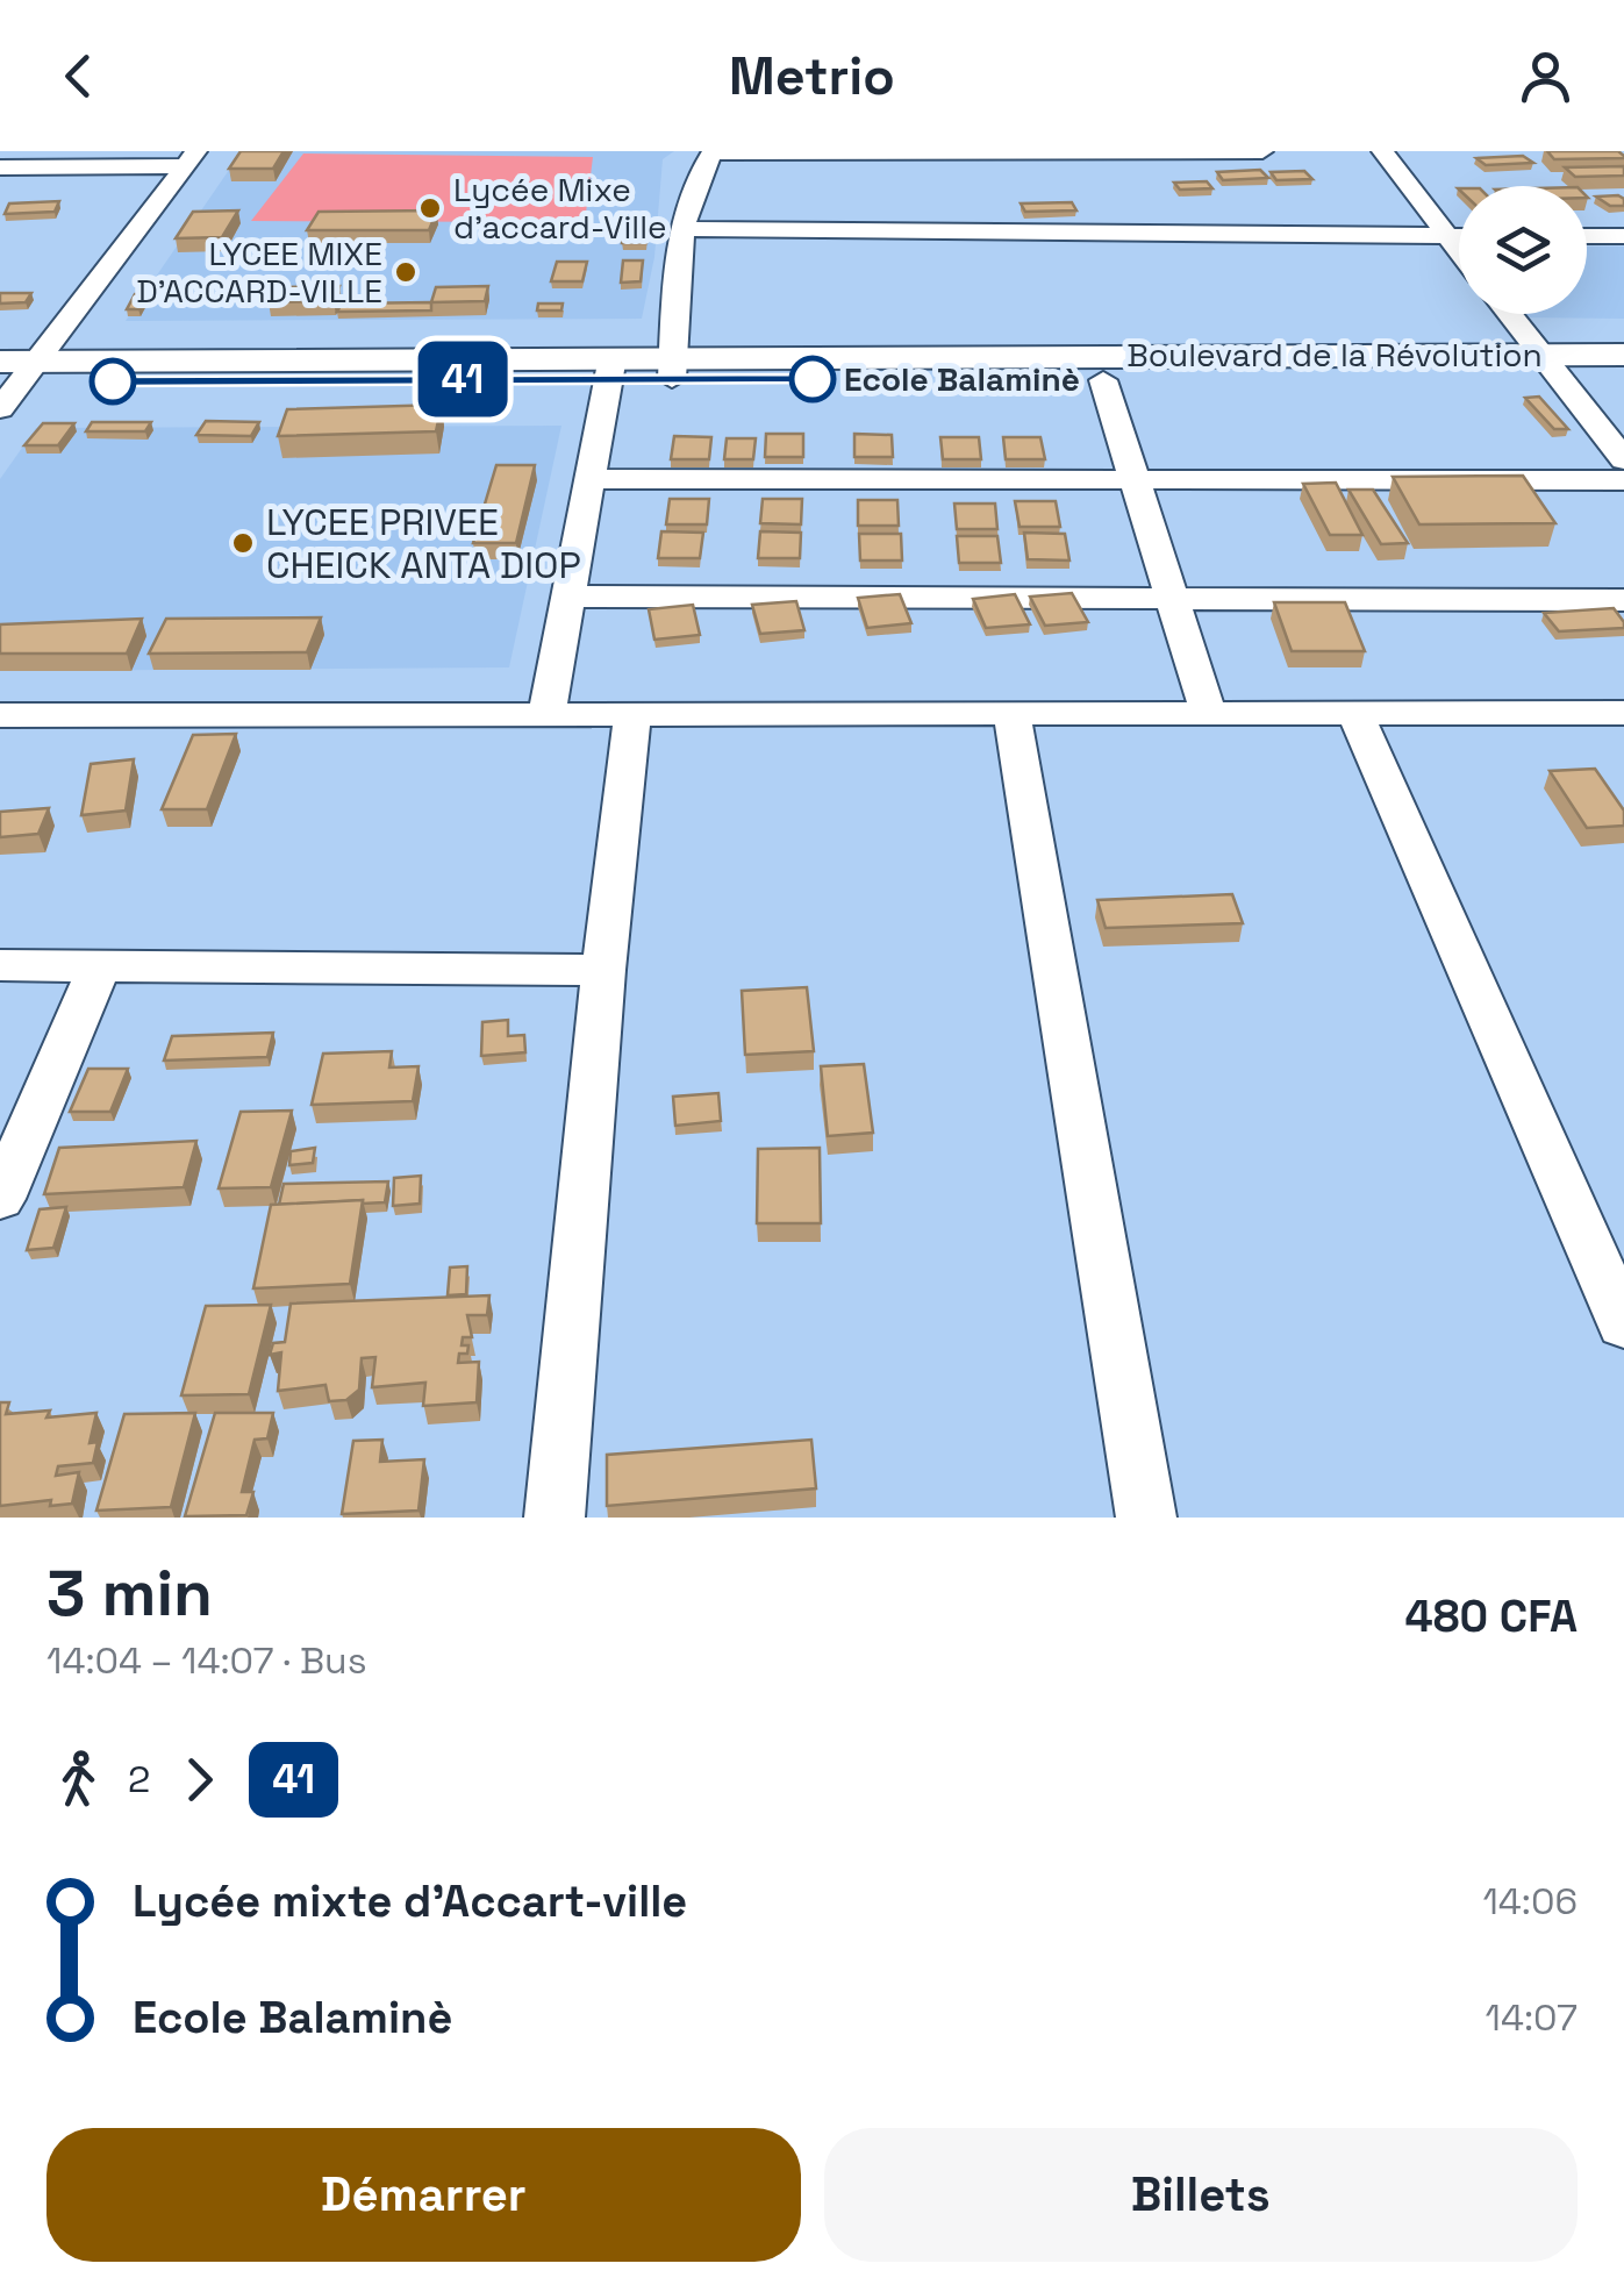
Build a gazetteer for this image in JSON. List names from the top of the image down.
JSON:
{
  "streets": {
    "main road": ["Boulevard de la Révolution"]
  },
  "places": [
    "Lycée Mixe d'accard-Ville",
    "LYCEE MIXE D'ACCARD-VILLE",
    "Ecole Balaminè",
    "LYCEE PRIVEE CHEICK ANTA DIOP"
  ],
  "lines": ["bus line 41"],
  "page": {
    "header": "Metrio",
    "on_map": "41",
    "heading": ["3 min", "14:04 – 14:07 · Bus", "480 CFA"],
    "legs": ["2", "41"],
    "list": [
      {
        "name": "Lycée mixte d'Accart-ville",
        "value": "14:06"
      },
      {
        "name": "Ecole Balaminè",
        "value": "14:07"
      }
    ],
    "buttons": ["Démarrer", "Billets"]
  }
}
